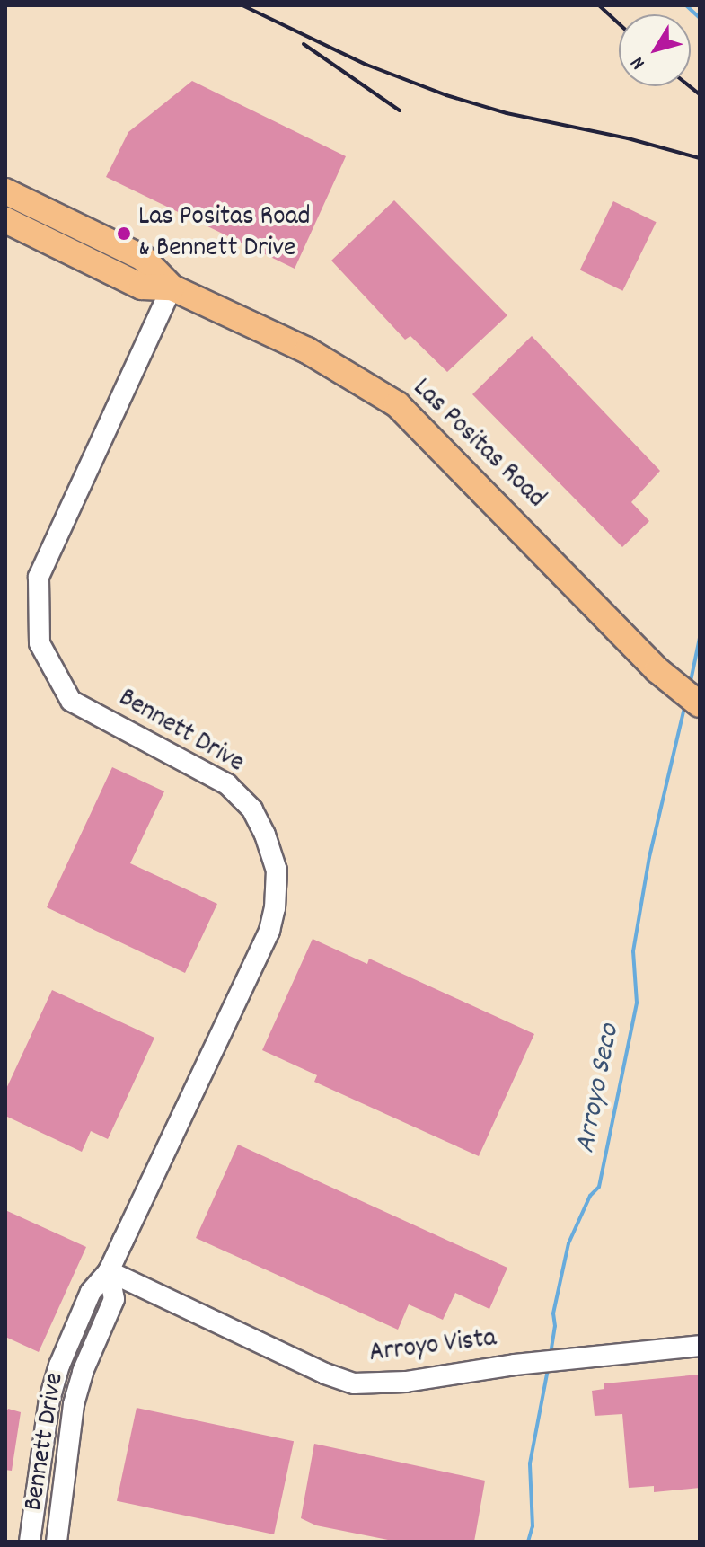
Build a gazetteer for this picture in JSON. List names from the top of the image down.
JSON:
{
  "streets": {
    "main road": ["Las Positas Road"],
    "street": ["Bennett Drive", "Arroyo Vista"]
  },
  "crossings": [
    ["Las Positas Road", "Bennett Drive"],
    ["Bennett Drive", "Arroyo Vista"]
  ],
  "water": ["Arroyo Seco"],
  "places": ["Las Positas Road & Bennett Drive"],
  "north": "bottom left"
}
